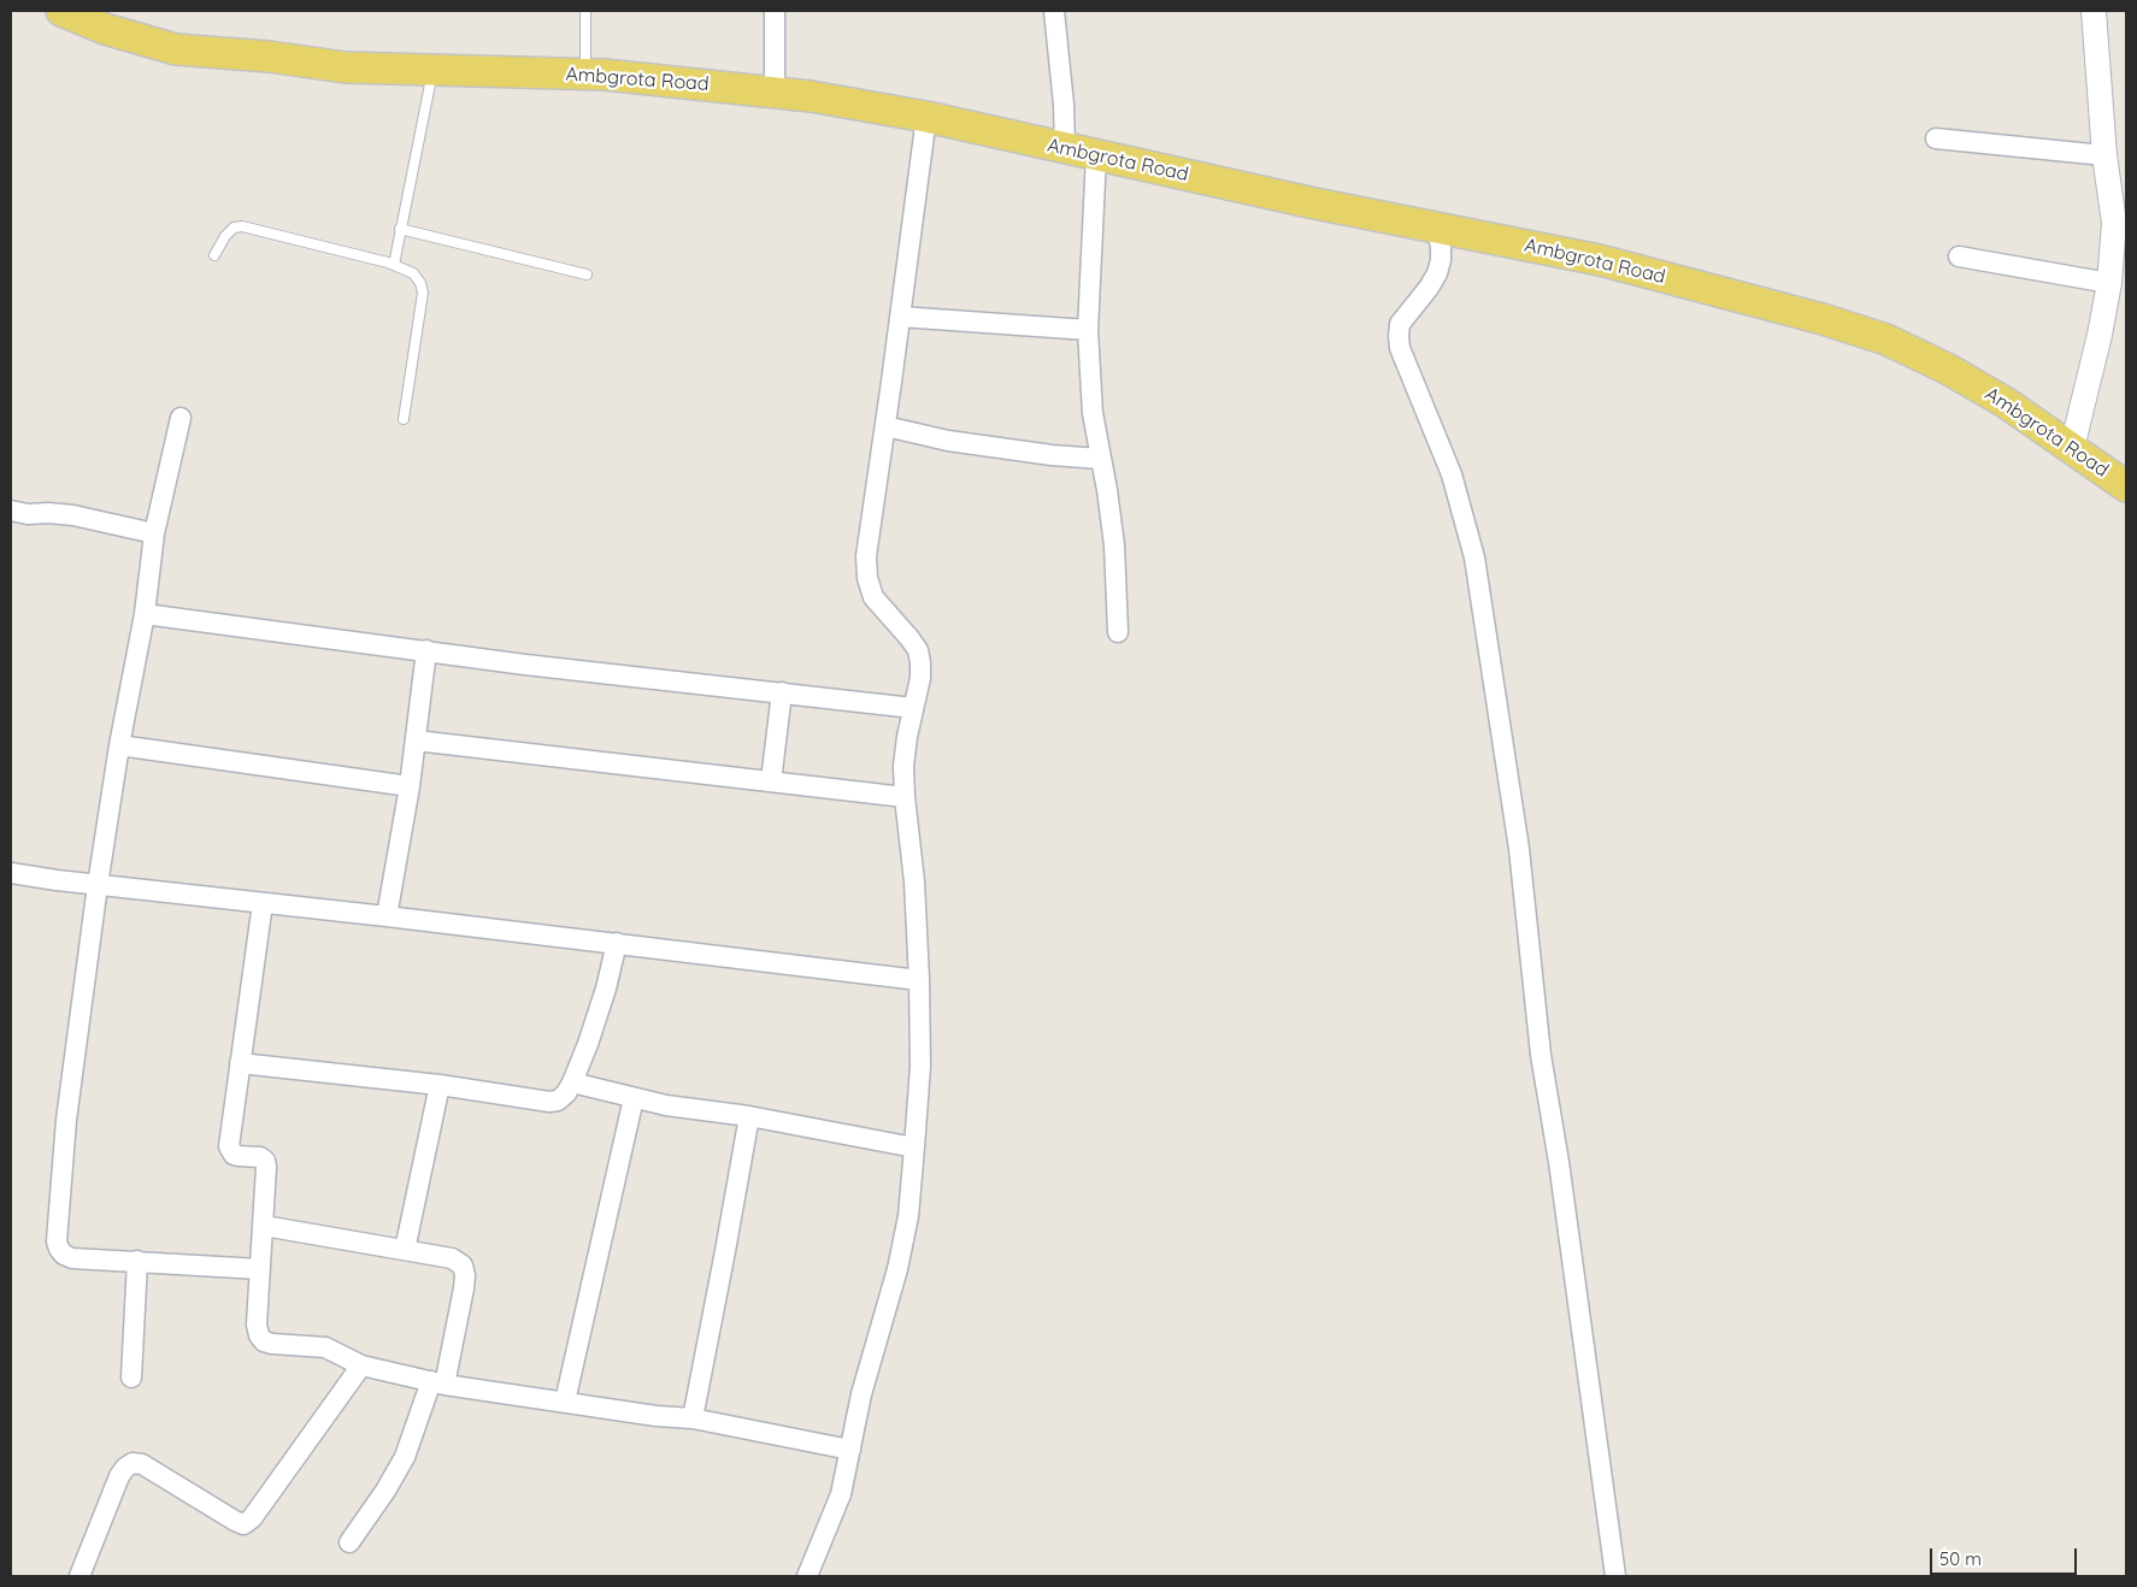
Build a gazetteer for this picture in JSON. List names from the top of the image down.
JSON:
{
  "streets": {
    "main road": ["Ambgrota Road"]
  },
  "scale_bar": "50 m"
}
